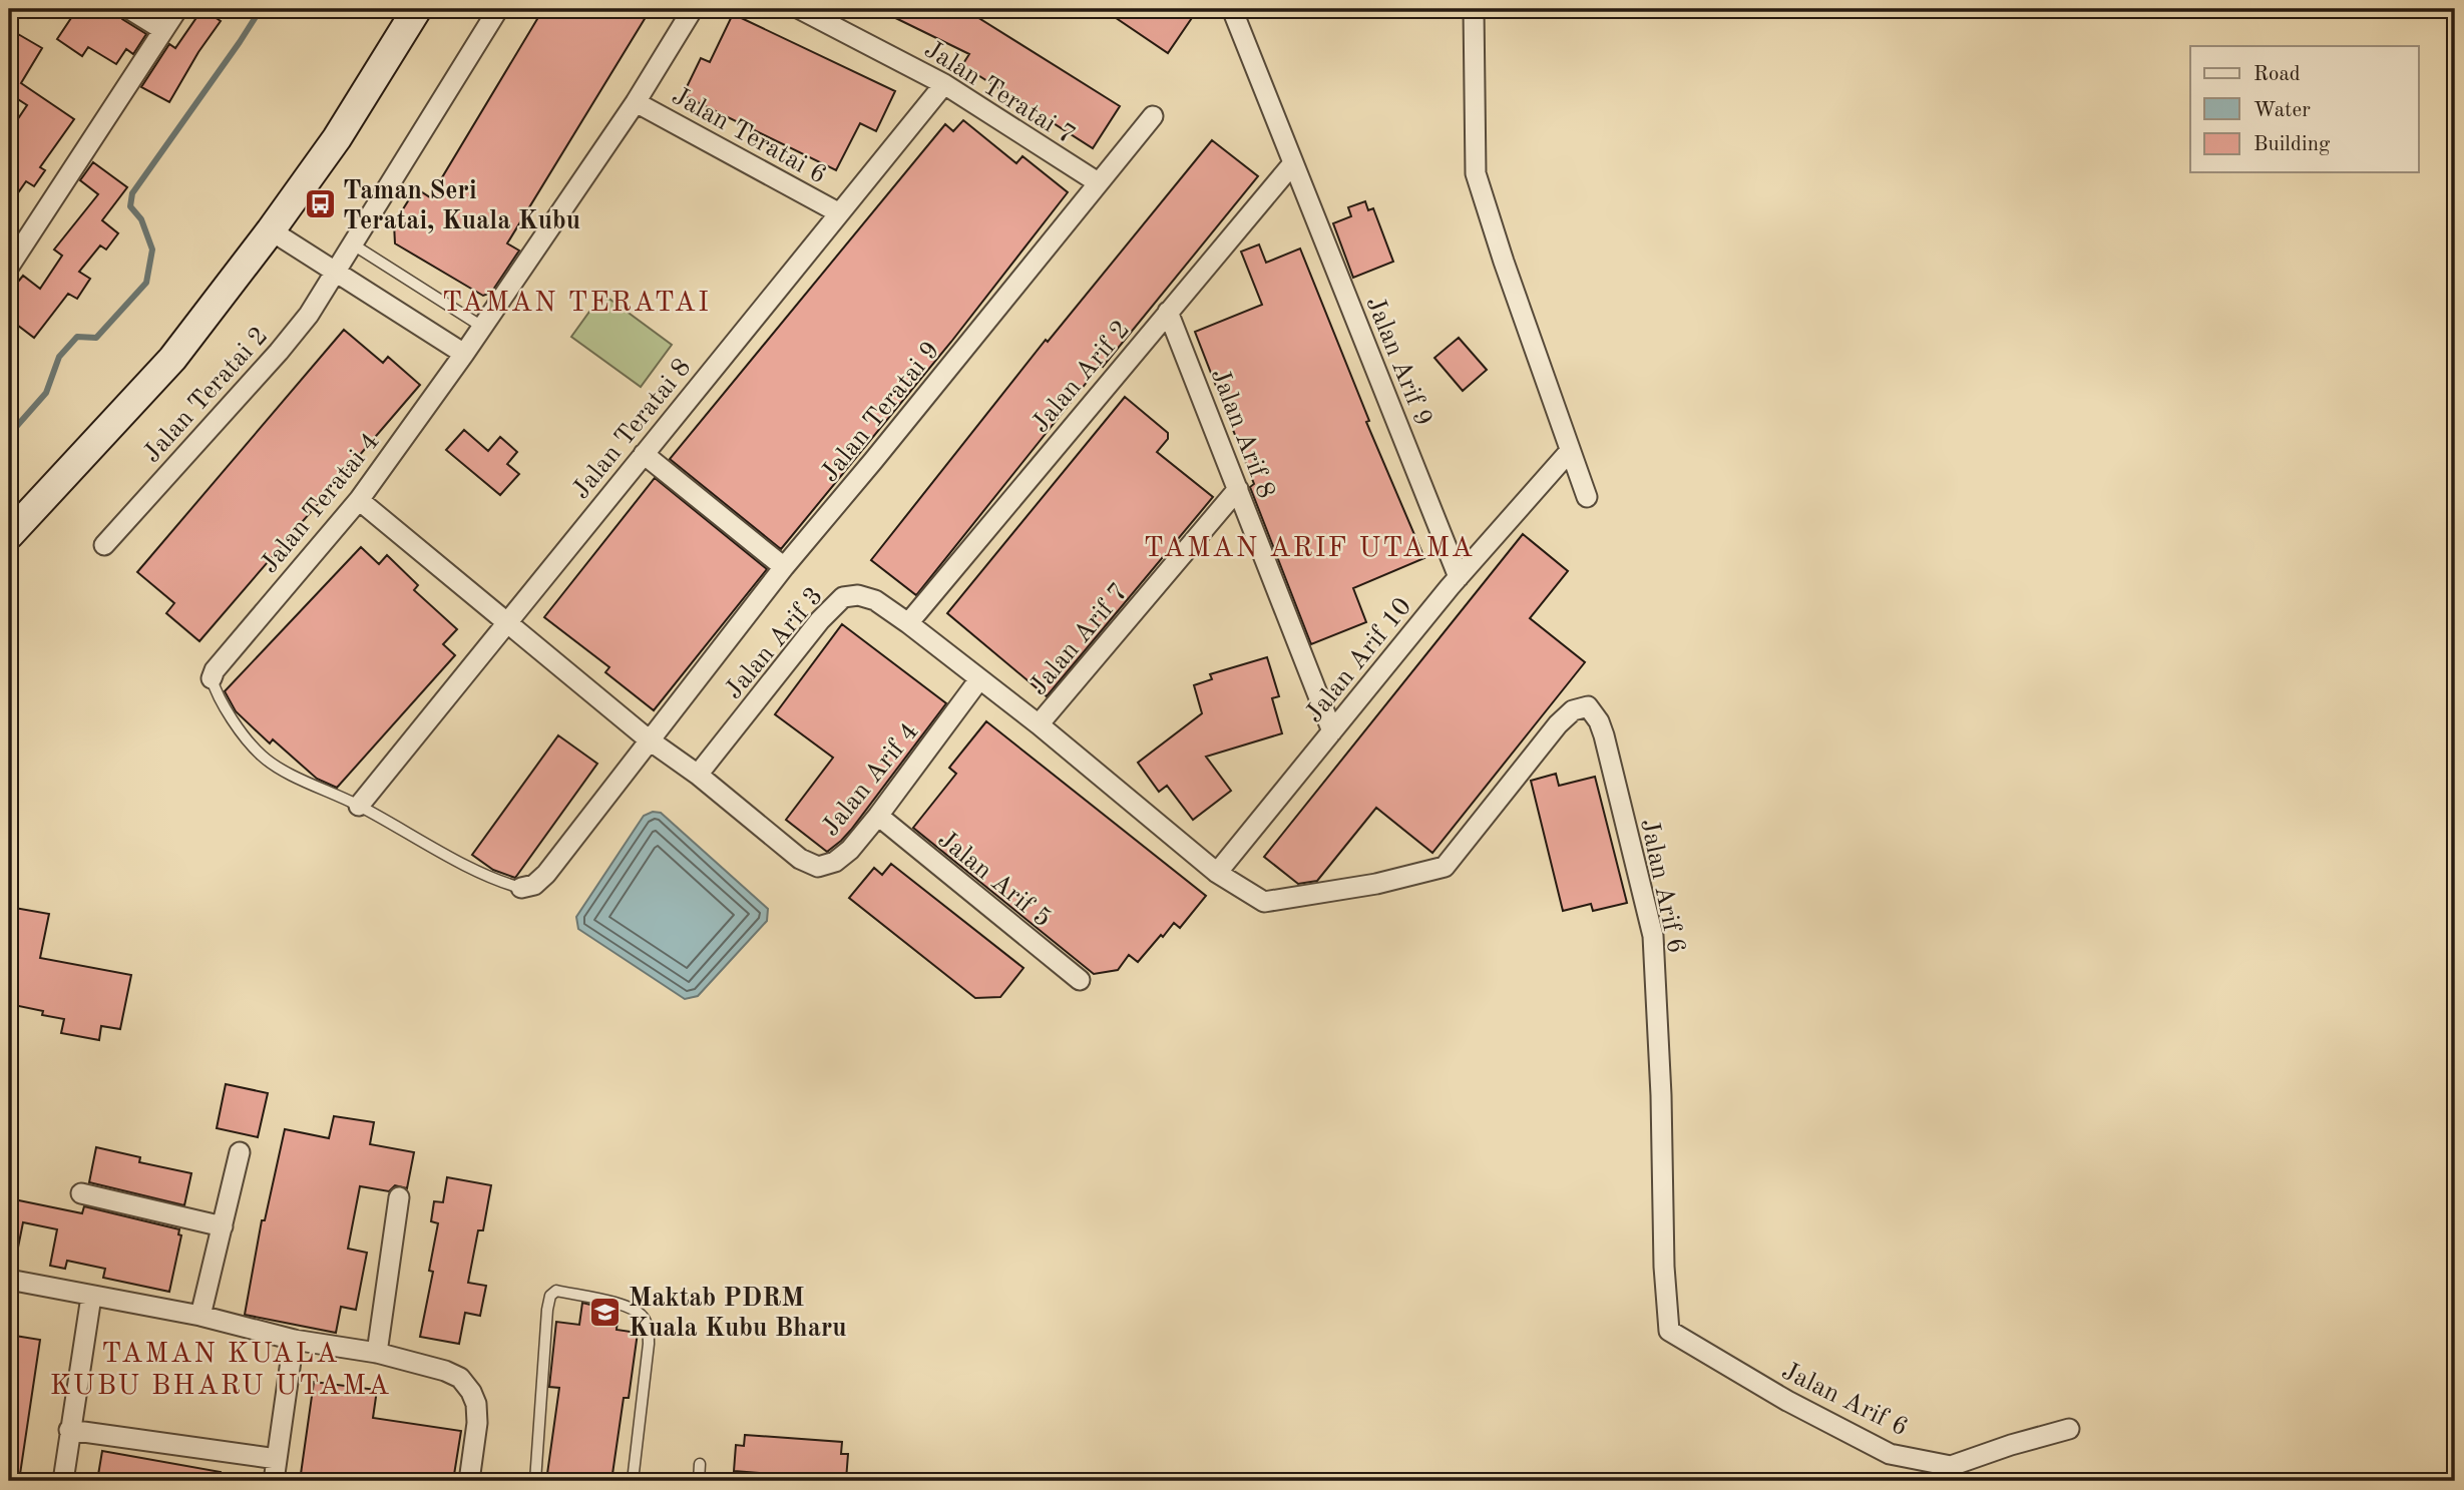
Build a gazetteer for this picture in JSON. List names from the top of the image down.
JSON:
{
  "streets": {
    "street": [
      "Jalan Teratai 7",
      "Jalan Teratai 6",
      "Jalan Arif 9",
      "Jalan Arif 2",
      "Jalan Teratai 2",
      "Jalan Teratai 9",
      "Jalan Teratai 8",
      "Jalan Arif 8",
      "Jalan Teratai 4",
      "Jalan Arif 7",
      "Jalan Arif 3",
      "Jalan Arif 10",
      "Jalan Arif 4",
      "Jalan Arif 5",
      "Jalan Arif 6"
    ]
  },
  "crossings": [
    ["Jalan Teratai 7", "Jalan Teratai 9"],
    ["Jalan Teratai 7", "Jalan Teratai 8"],
    ["Jalan Teratai 6", "Jalan Teratai 8"],
    ["Jalan Teratai 6", "Jalan Teratai 4"],
    ["Jalan Arif 9", "Jalan Arif 2"],
    ["Jalan Arif 9", "Jalan Arif 10"],
    ["Jalan Arif 2", "Jalan Arif 8"],
    ["Jalan Arif 2", "Jalan Arif 3"],
    ["Jalan Teratai 9", "Jalan Arif 4"],
    ["Jalan Teratai 8", "Jalan Arif 4"],
    ["Jalan Arif 8", "Jalan Arif 7"],
    ["Jalan Arif 8", "Jalan Arif 10"],
    ["Jalan Teratai 4", "Jalan Arif 4"],
    ["Jalan Arif 7", "Jalan Arif 3"],
    ["Jalan Arif 7", "Jalan Arif 6"],
    ["Jalan Arif 3", "Jalan Arif 4"],
    ["Jalan Arif 3", "Jalan Arif 6"],
    ["Jalan Arif 10", "Jalan Arif 6"],
    ["Jalan Arif 4", "Jalan Arif 5"]
  ],
  "districts": ["TAMAN TERATAI", "TAMAN ARIF UTAMA", "TAMAN KUALA KUBU BHARU UTAMA"],
  "places": {
    "bus stop": ["Taman Seri Teratai, Kuala Kubu"],
    "school or university": ["Maktab PDRM Kuala Kubu Bharu"]
  },
  "legend": ["Road", "Water", "Building"]
}
